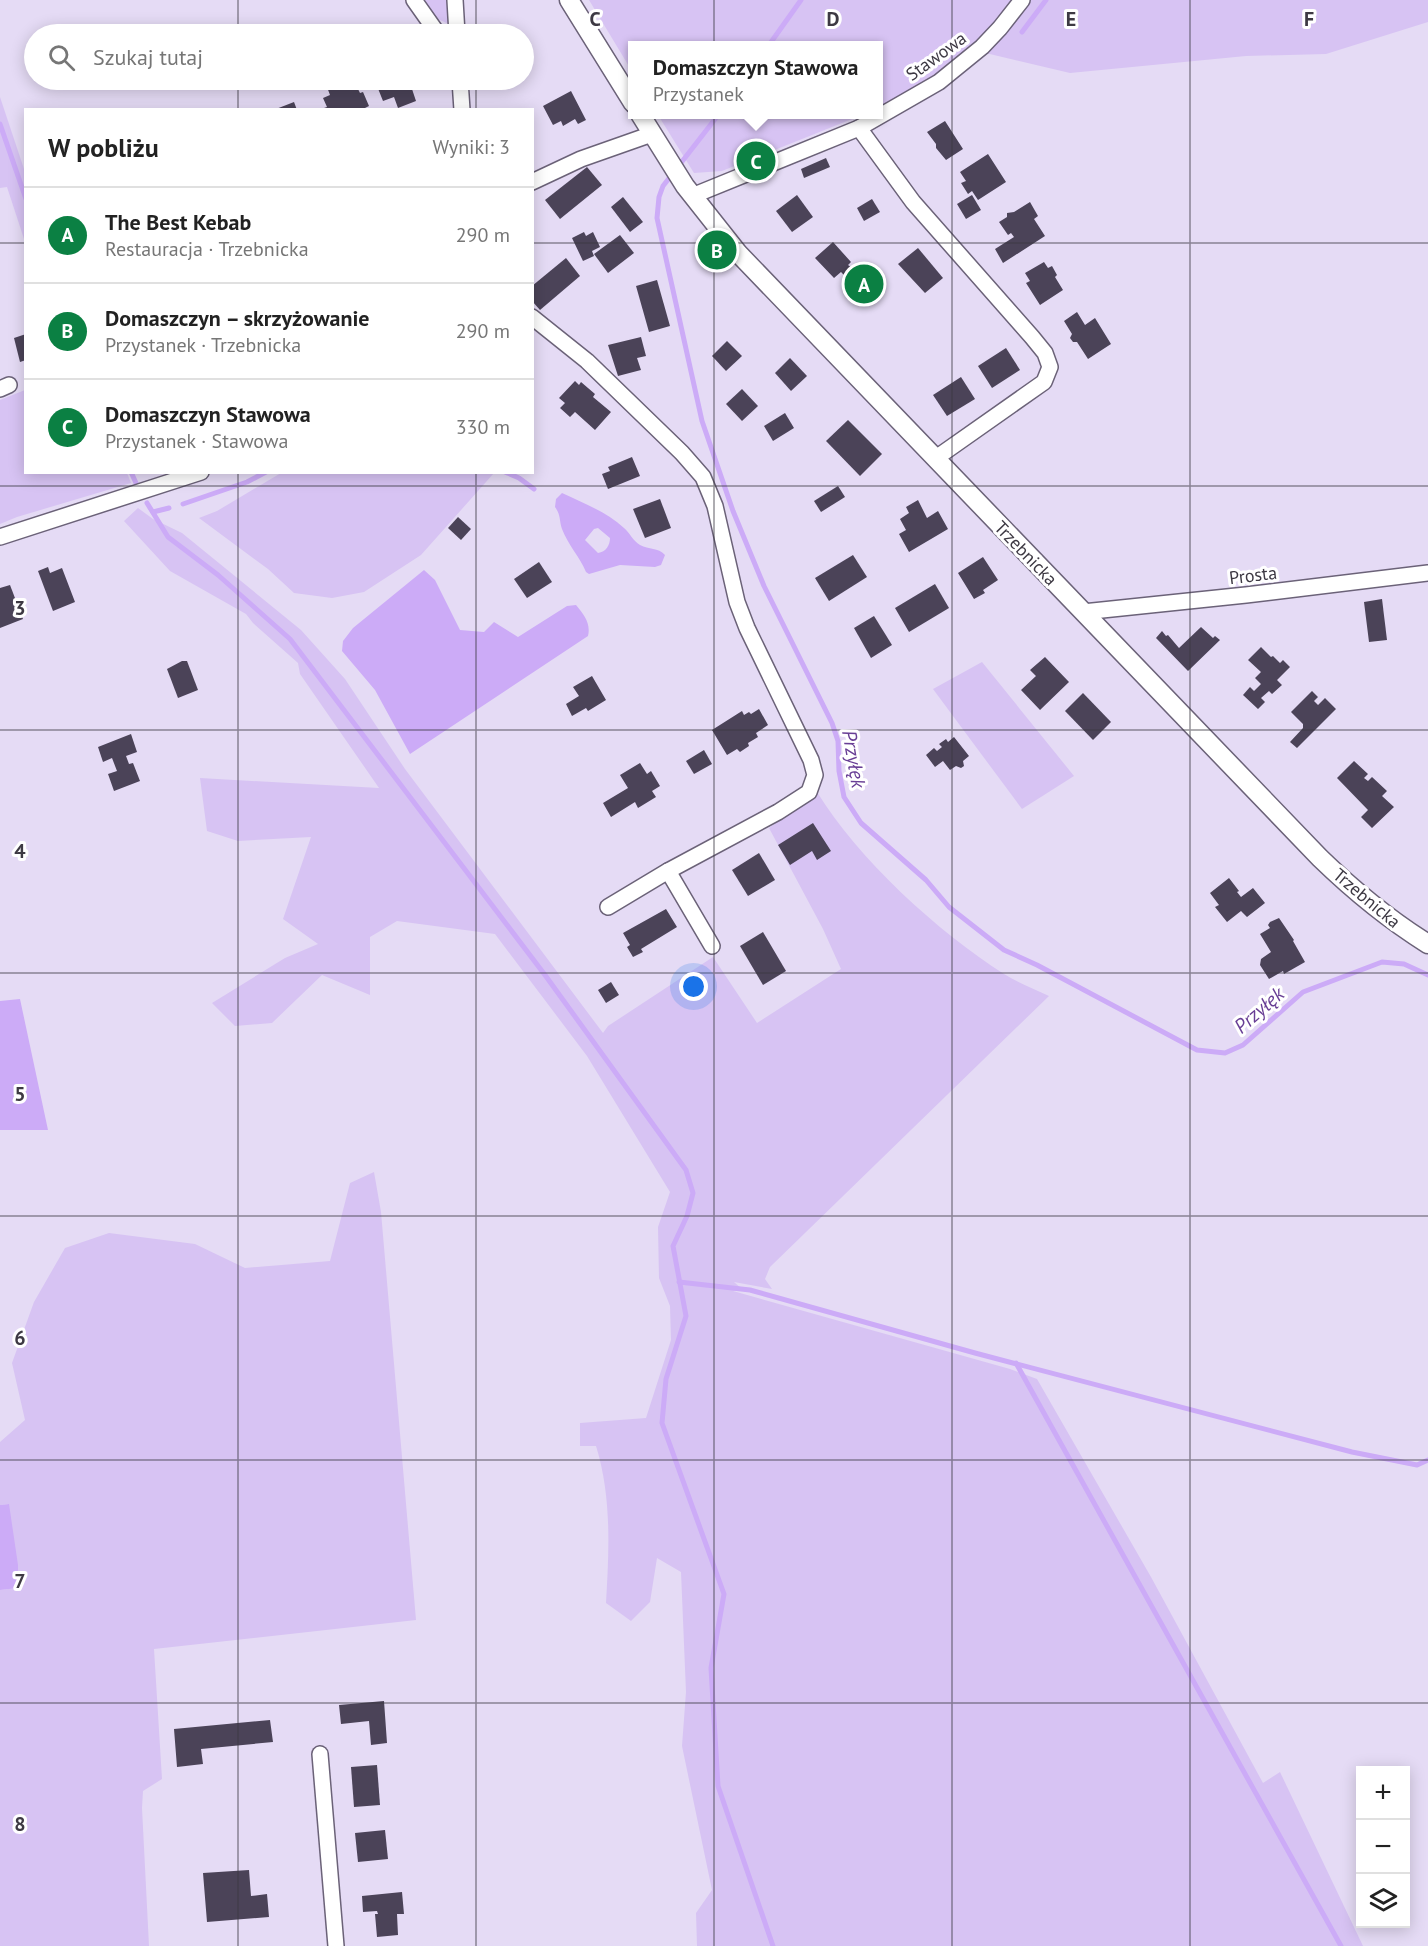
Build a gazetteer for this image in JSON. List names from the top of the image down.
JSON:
{
  "streets": {
    "street": ["Stawowa", "Trzebnicka", "Prosta"]
  },
  "crossings": [
    ["Stawowa", "Trzebnicka"],
    ["Trzebnicka", "Prosta"]
  ],
  "water": ["Przyłęk"],
  "page": {
    "search": "Szukaj tutaj",
    "popup": ["Domaszczyn Stawowa", "Przystanek"],
    "heading": ["W pobliżu", "Wyniki: 3"],
    "pins": ["C", "B", "A"],
    "list": [
      {
        "mark": "A",
        "name": "The Best Kebab",
        "note": "Restauracja · Trzebnicka",
        "value": "290 m"
      },
      {
        "mark": "B",
        "name": "Domaszczyn – skrzyżowanie",
        "note": "Przystanek · Trzebnicka",
        "value": "290 m"
      },
      {
        "mark": "C",
        "name": "Domaszczyn Stawowa",
        "note": "Przystanek · Stawowa",
        "value": "330 m"
      }
    ],
    "map_buttons": ["+", "−"]
  },
  "grid": {
    "columns": [
      "C",
      "D",
      "E",
      "F"
    ],
    "rows": [
      "3",
      "4",
      "5",
      "6",
      "7",
      "8"
    ]
  }
}
